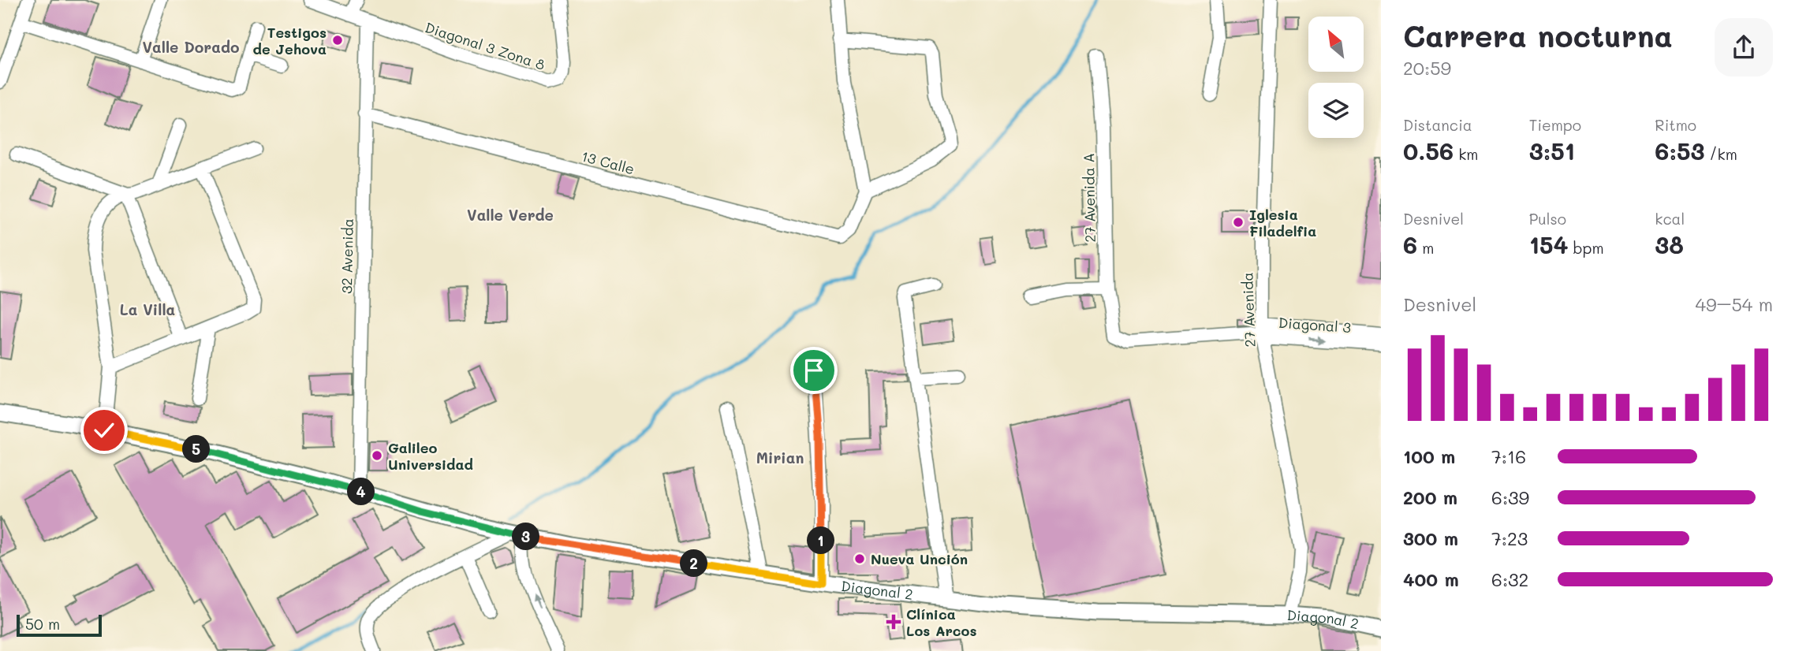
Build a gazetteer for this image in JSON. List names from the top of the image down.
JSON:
{
  "streets": {
    "main road": ["Diagonal 2"],
    "street": [
      "Diagonal 3 Zona 8",
      "13 Calle",
      "27 Avenida A",
      "32 Avenida",
      "27 Avenida",
      "Diagonal 3"
    ]
  },
  "crossings": [
    ["Diagonal 3 Zona 8", "32 Avenida"],
    ["13 Calle", "32 Avenida"],
    ["27 Avenida A", "Diagonal 3"],
    ["32 Avenida", "Diagonal 2"],
    ["27 Avenida", "Diagonal 3"],
    ["27 Avenida", "Diagonal 2"]
  ],
  "districts": [
    "Valle Dorado",
    "Valle Verde",
    "La Villa",
    "Mirian"
  ],
  "places": {
    "other": [
      "Testigos de Jehova",
      "Iglesia Filadelfia",
      "Galileo Universidad",
      "Nueva Unción"
    ],
    "health": ["Clínica Los Arcos"]
  },
  "scale_bar": "50 m",
  "north": "top left",
  "page": {
    "heading": ["Carrera nocturna", "20:59"],
    "stats": [
      ["Distancia", "0.56 km"],
      ["Tiempo", "3:51"],
      ["Ritmo", "6:53 /km"],
      ["Desnivel", "6 m"],
      ["Pulso", "154 bpm"],
      ["kcal", "38"]
    ],
    "chart": ["Desnivel", "49–54 m"],
    "pins": [
      "5",
      "4",
      "3",
      "1",
      "2"
    ],
    "list": [
      {
        "name": "100 m",
        "note": "7:16"
      },
      {
        "name": "200 m",
        "note": "6:39"
      },
      {
        "name": "300 m",
        "note": "7:23"
      },
      {
        "name": "400 m",
        "note": "6:32"
      }
    ],
    "scale": "50 m"
  }
}
